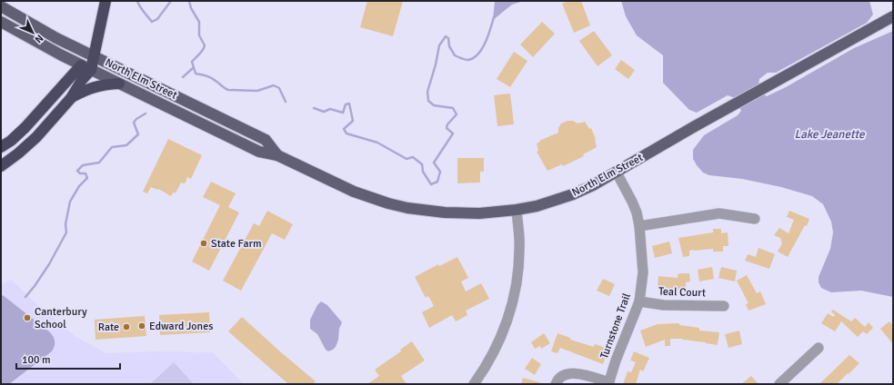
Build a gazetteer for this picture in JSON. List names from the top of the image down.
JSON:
{
  "streets": {
    "main road": ["North Elm Street"],
    "street": ["Teal Court", "Turnstone Trail"]
  },
  "crossings": [
    ["North Elm Street", "Turnstone Trail"],
    ["Teal Court", "Turnstone Trail"]
  ],
  "water": ["Lake Jeanette"],
  "places": [
    "State Farm",
    "Canterbury School",
    "Edward Jones",
    "Rate"
  ],
  "scale_bar": "100 m",
  "north": "bottom right"
}
